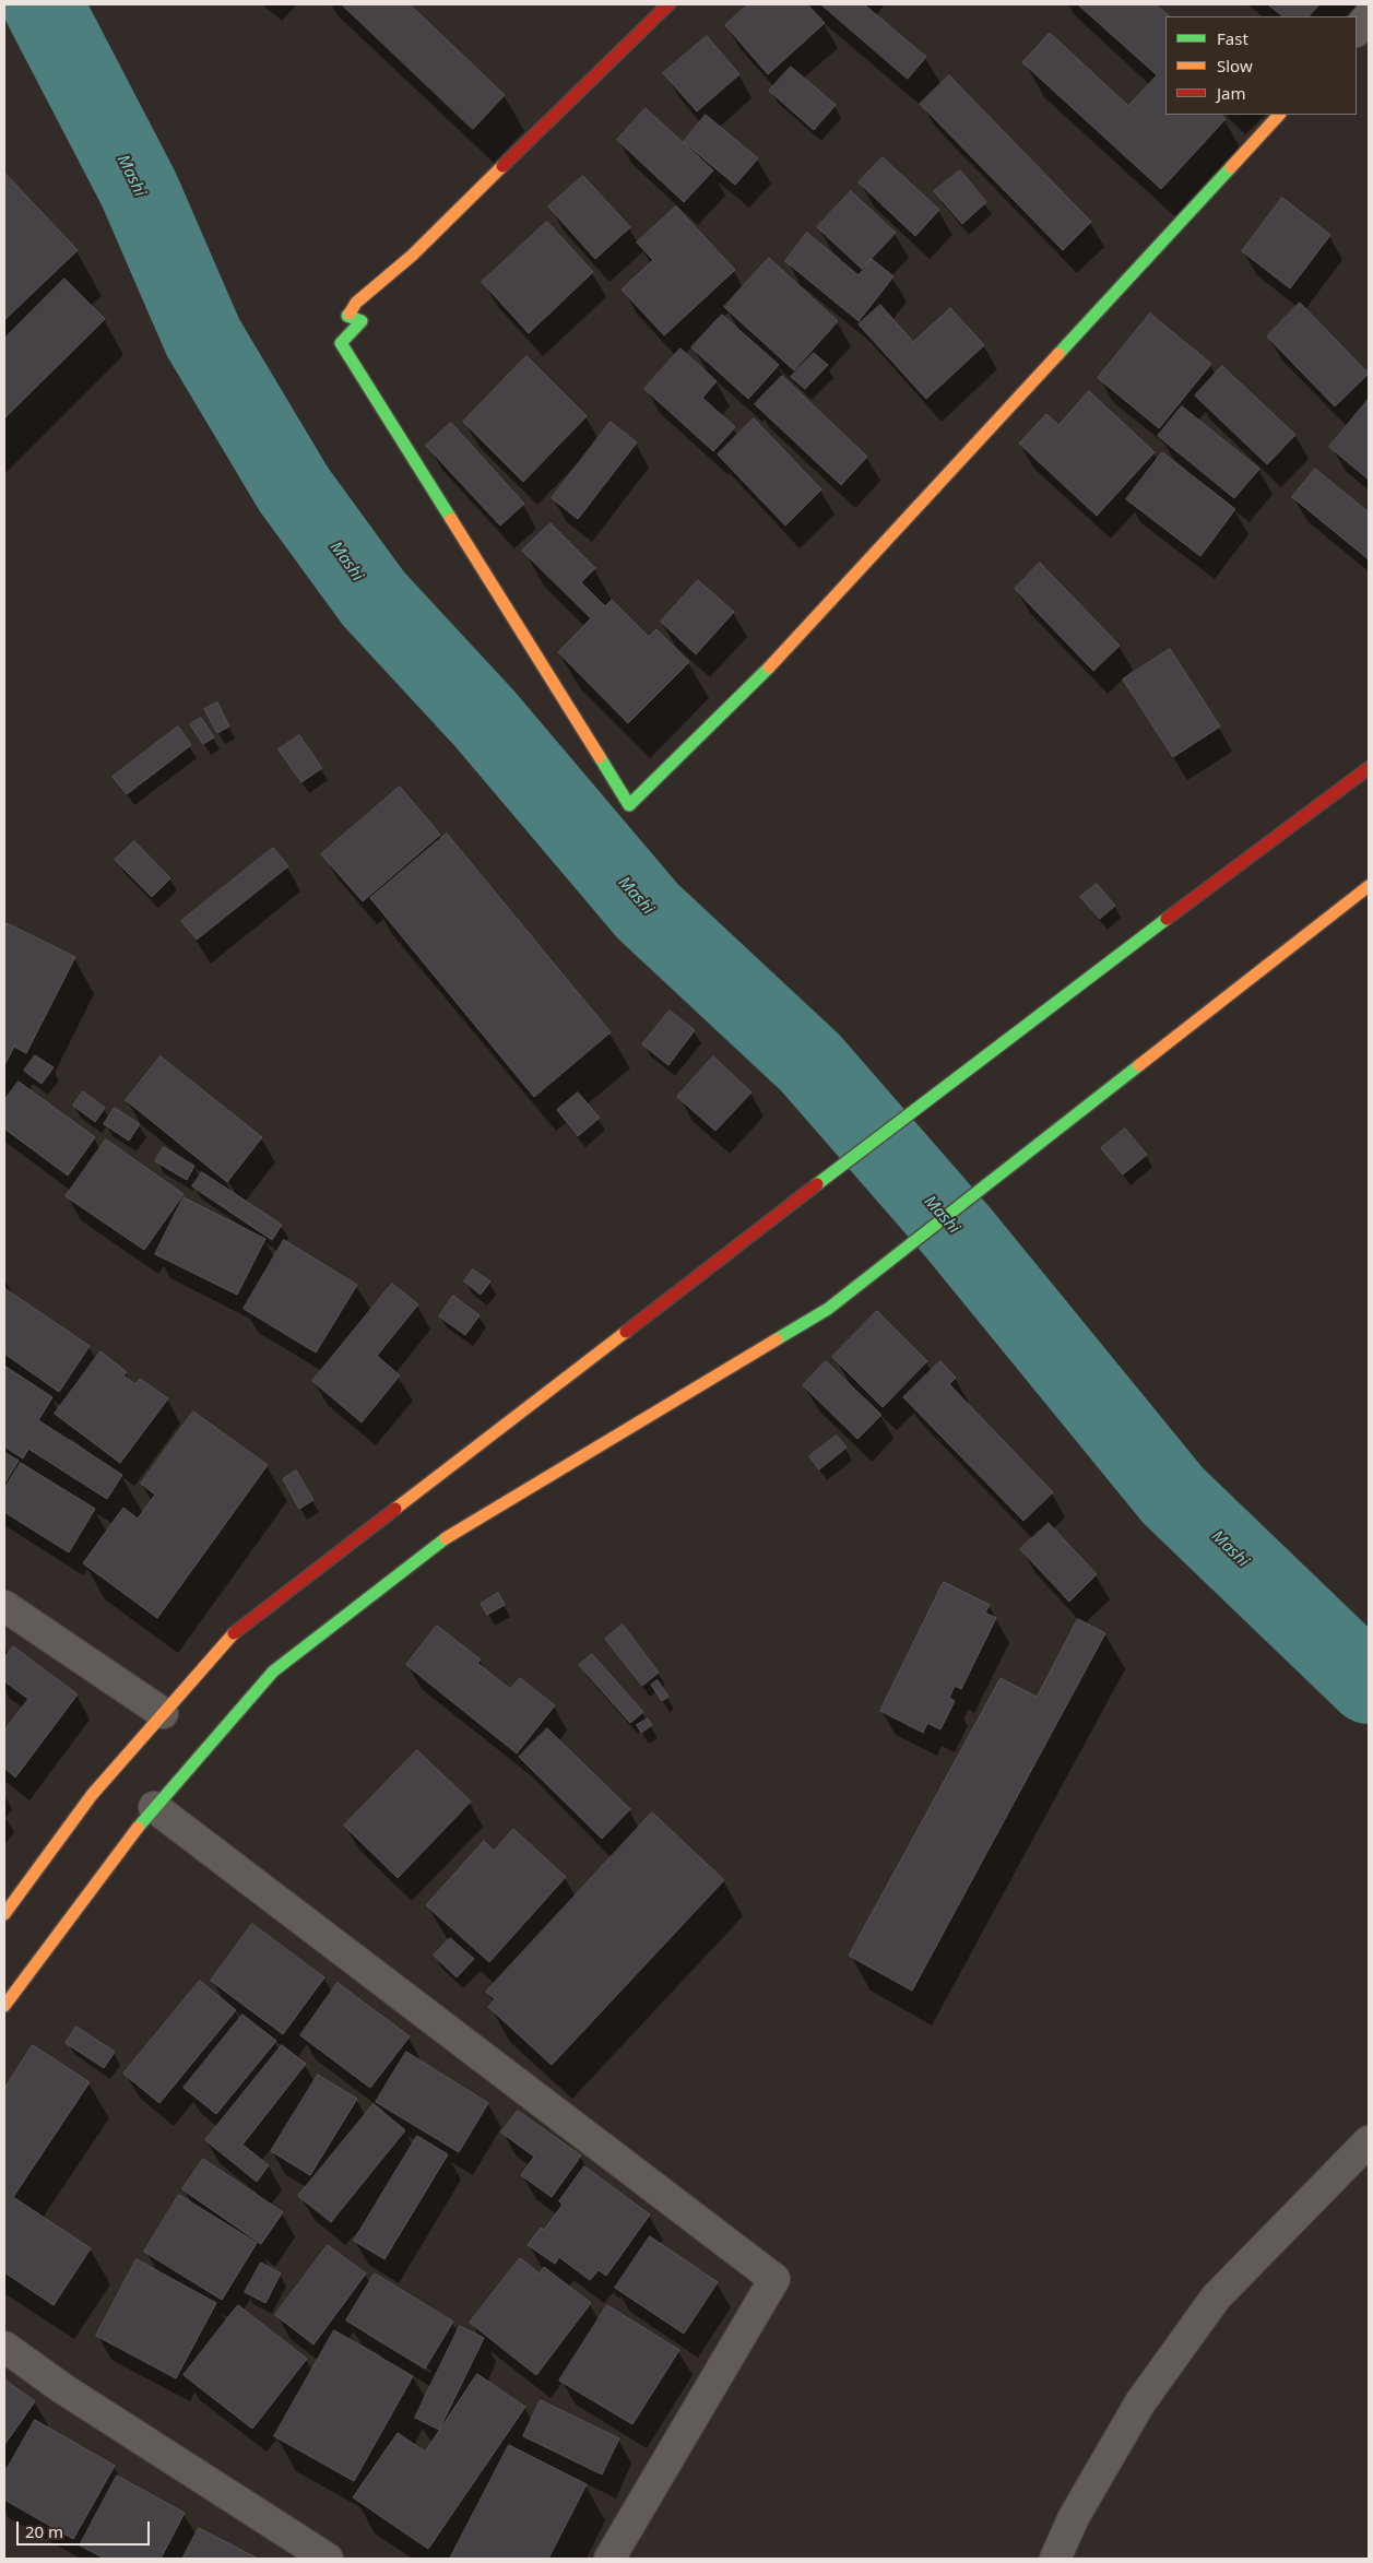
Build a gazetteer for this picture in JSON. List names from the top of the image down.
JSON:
{
  "water": ["Mashi"],
  "legend": ["Fast", "Slow", "Jam"],
  "scale_bar": "20 m"
}
